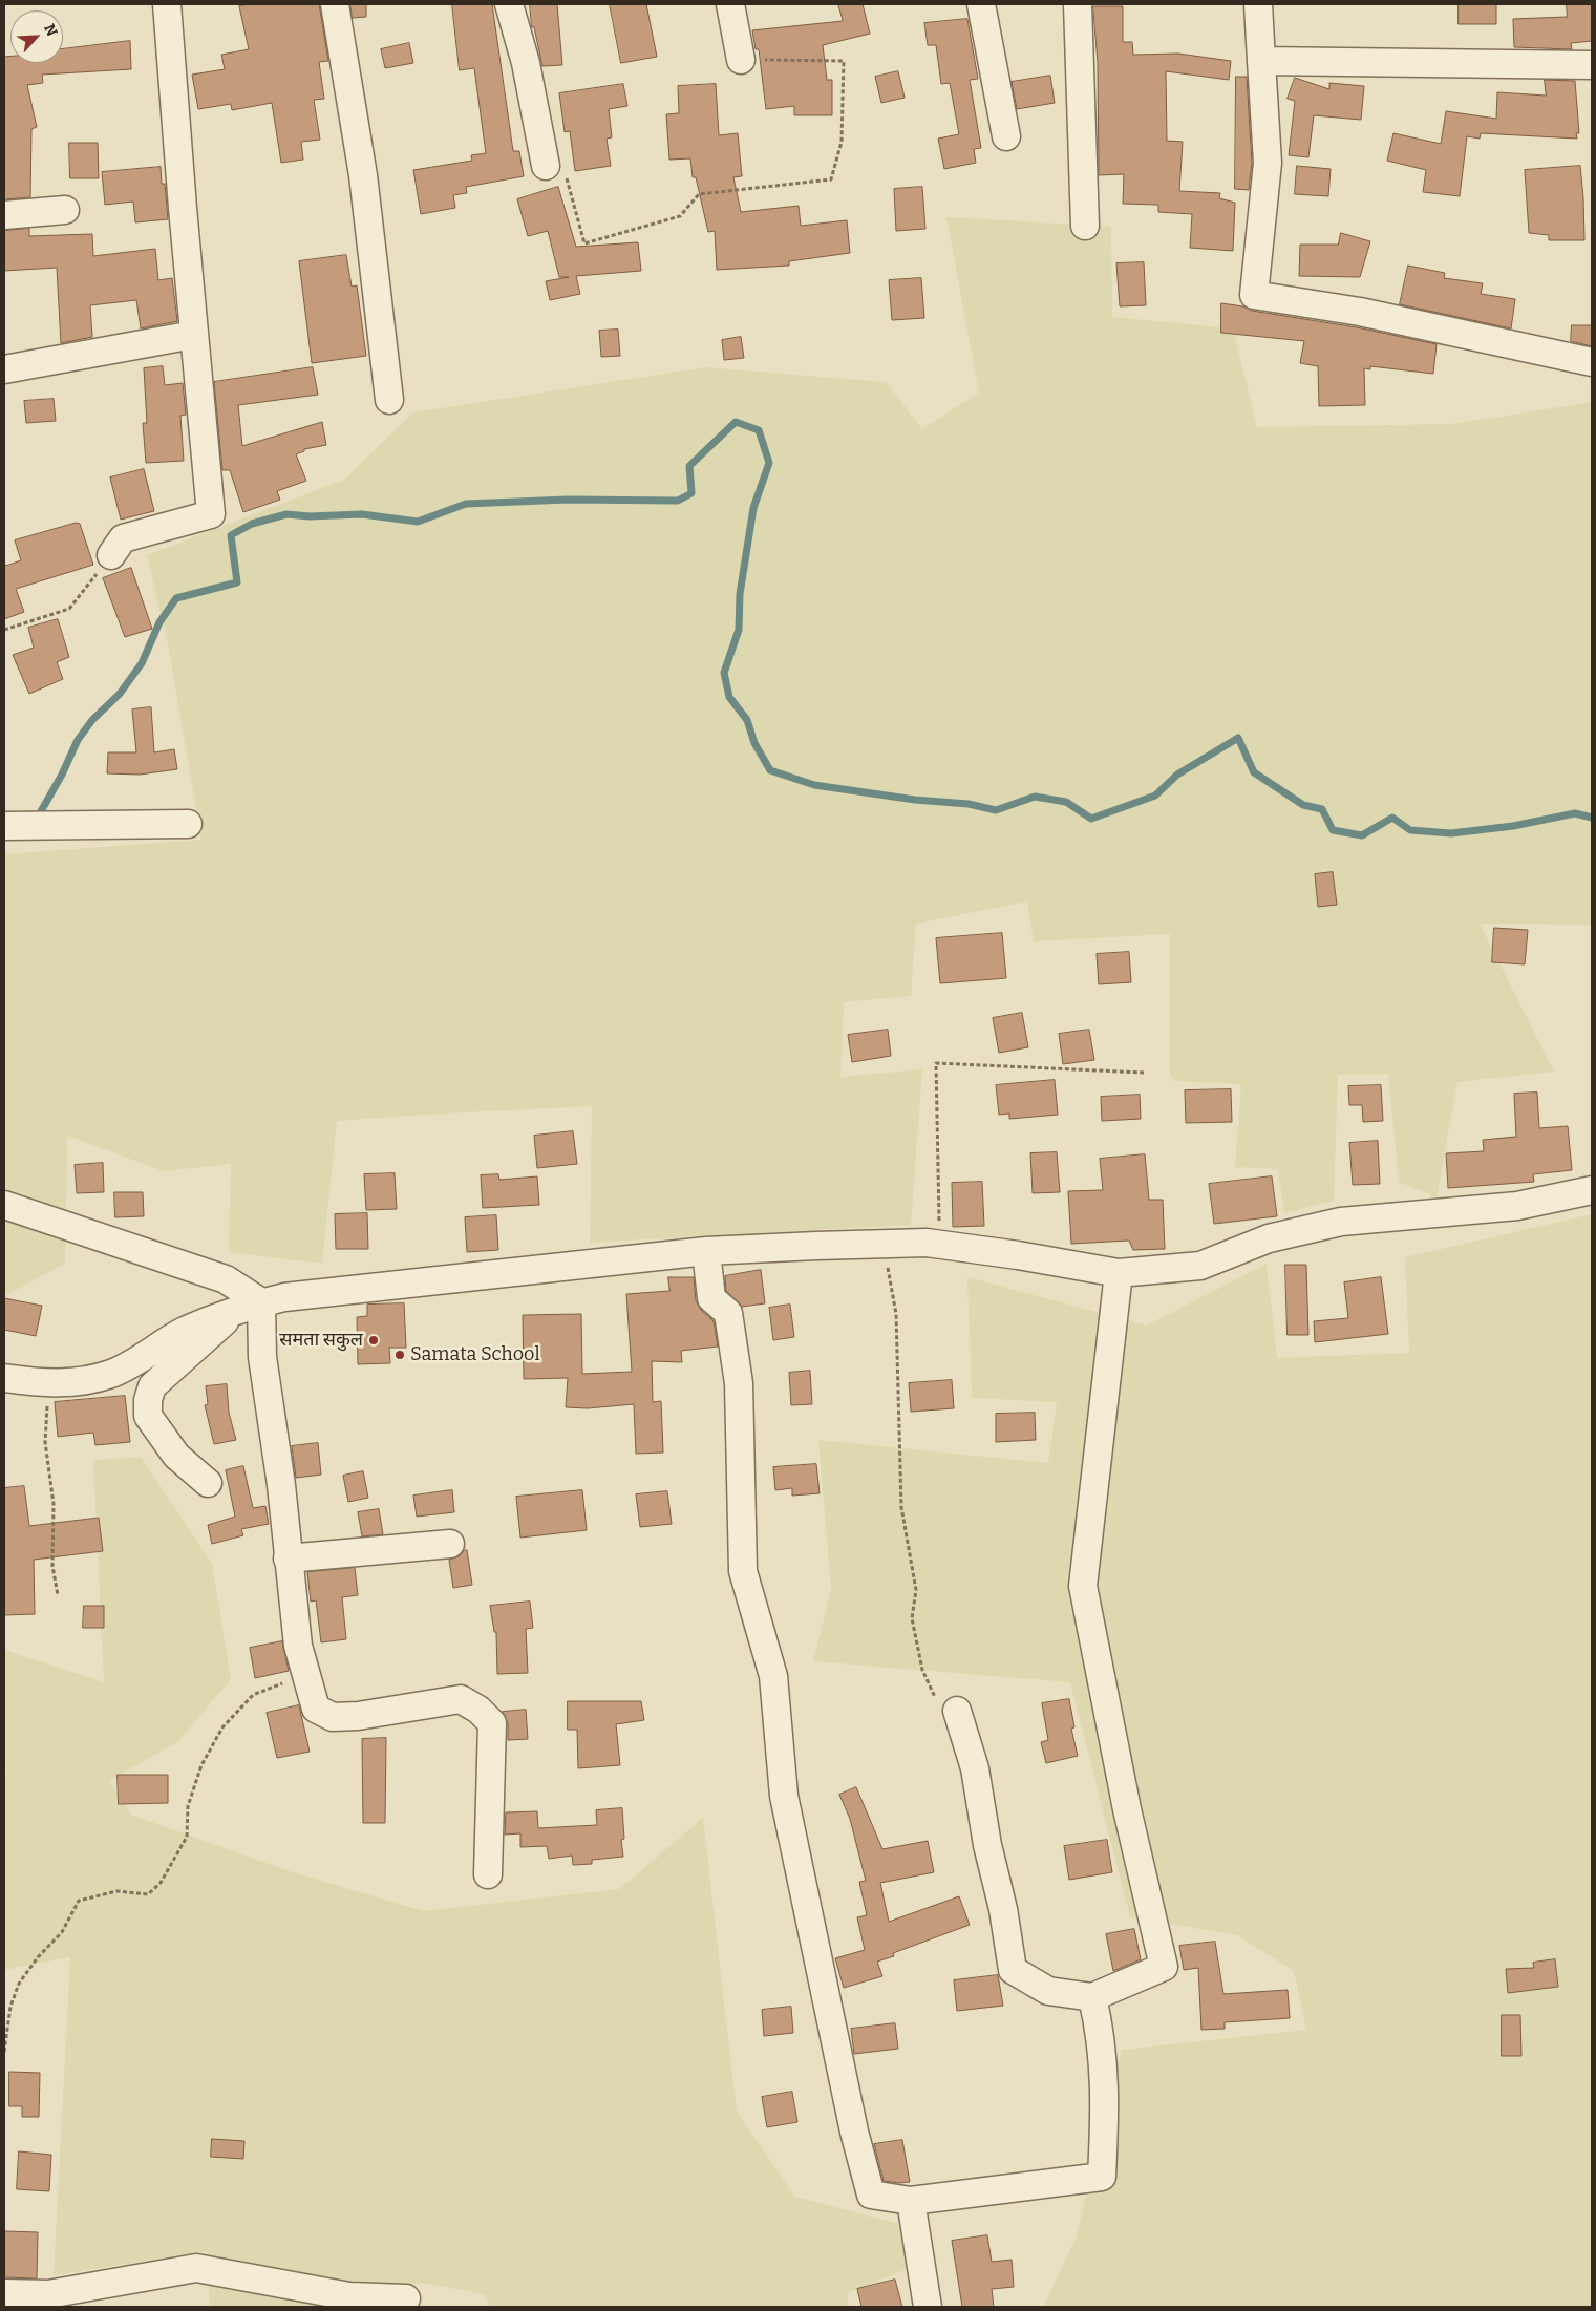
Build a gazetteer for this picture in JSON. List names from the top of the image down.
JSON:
{
  "places": ["समता सकुल", "Samata School"],
  "north": "top right"
}
